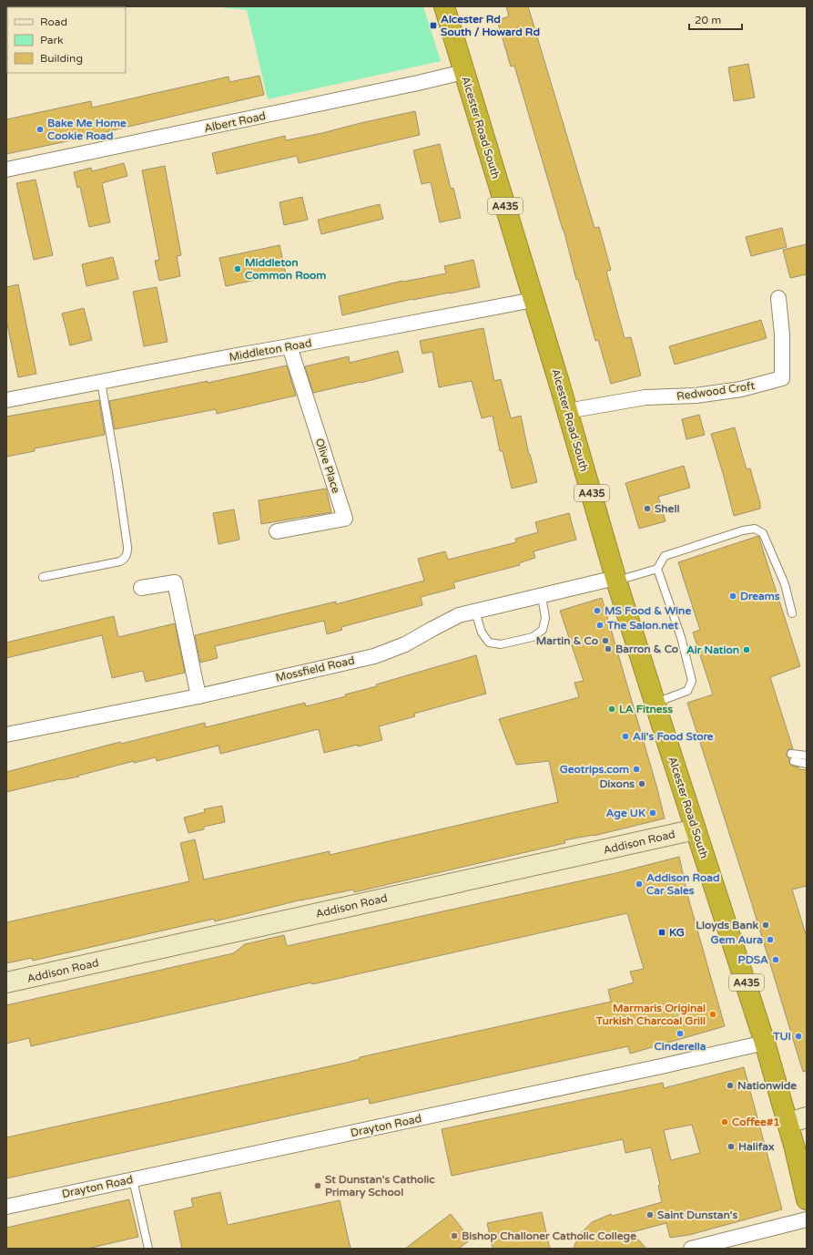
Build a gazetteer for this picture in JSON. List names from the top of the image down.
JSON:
{
  "streets": {
    "highway": ["Alcester Road South", "A435"],
    "main road": ["Addison Road"],
    "street": [
      "Albert Road",
      "Middleton Road",
      "Redwood Croft",
      "Olive Place",
      "Mossfield Road",
      "Drayton Road"
    ]
  },
  "crossings": [
    ["Albert Road", "Alcester Road South"],
    ["Alcester Road South", "A435"],
    ["Alcester Road South", "Middleton Road"],
    ["Alcester Road South", "Redwood Croft"],
    ["Alcester Road South", "Mossfield Road"],
    ["Alcester Road South", "Addison Road"],
    ["Alcester Road South", "Drayton Road"],
    ["A435", "Drayton Road"],
    ["Middleton Road", "Olive Place"]
  ],
  "places": {
    "transit": ["Alcester Rd South / Howard Rd", "KG"],
    "other": [
      "Bake Me Home Cookie Road",
      "Middleton Common Room",
      "Shell",
      "Dreams",
      "MS Food & Wine",
      "The Salon.net",
      "Martin & Co",
      "Barron & Co",
      "Air Nation",
      "LA Fitness",
      "Ali's Food Store",
      "Geotrips.com",
      "Dixons",
      "Age UK",
      "Addison Road Car Sales",
      "Lloyds Bank",
      "Gem Aura",
      "PDSA",
      "Marmaris Original Turkish Charcoal Grill",
      "Cinderella",
      "TUI",
      "Nationwide",
      "Coffee#1",
      "Halifax",
      "St Dunstan's Catholic Primary School",
      "Saint Dunstan's",
      "Bishop Challoner Catholic College"
    ]
  },
  "legend": ["Road", "Park", "Building"],
  "scale_bar": "20 m"
}
